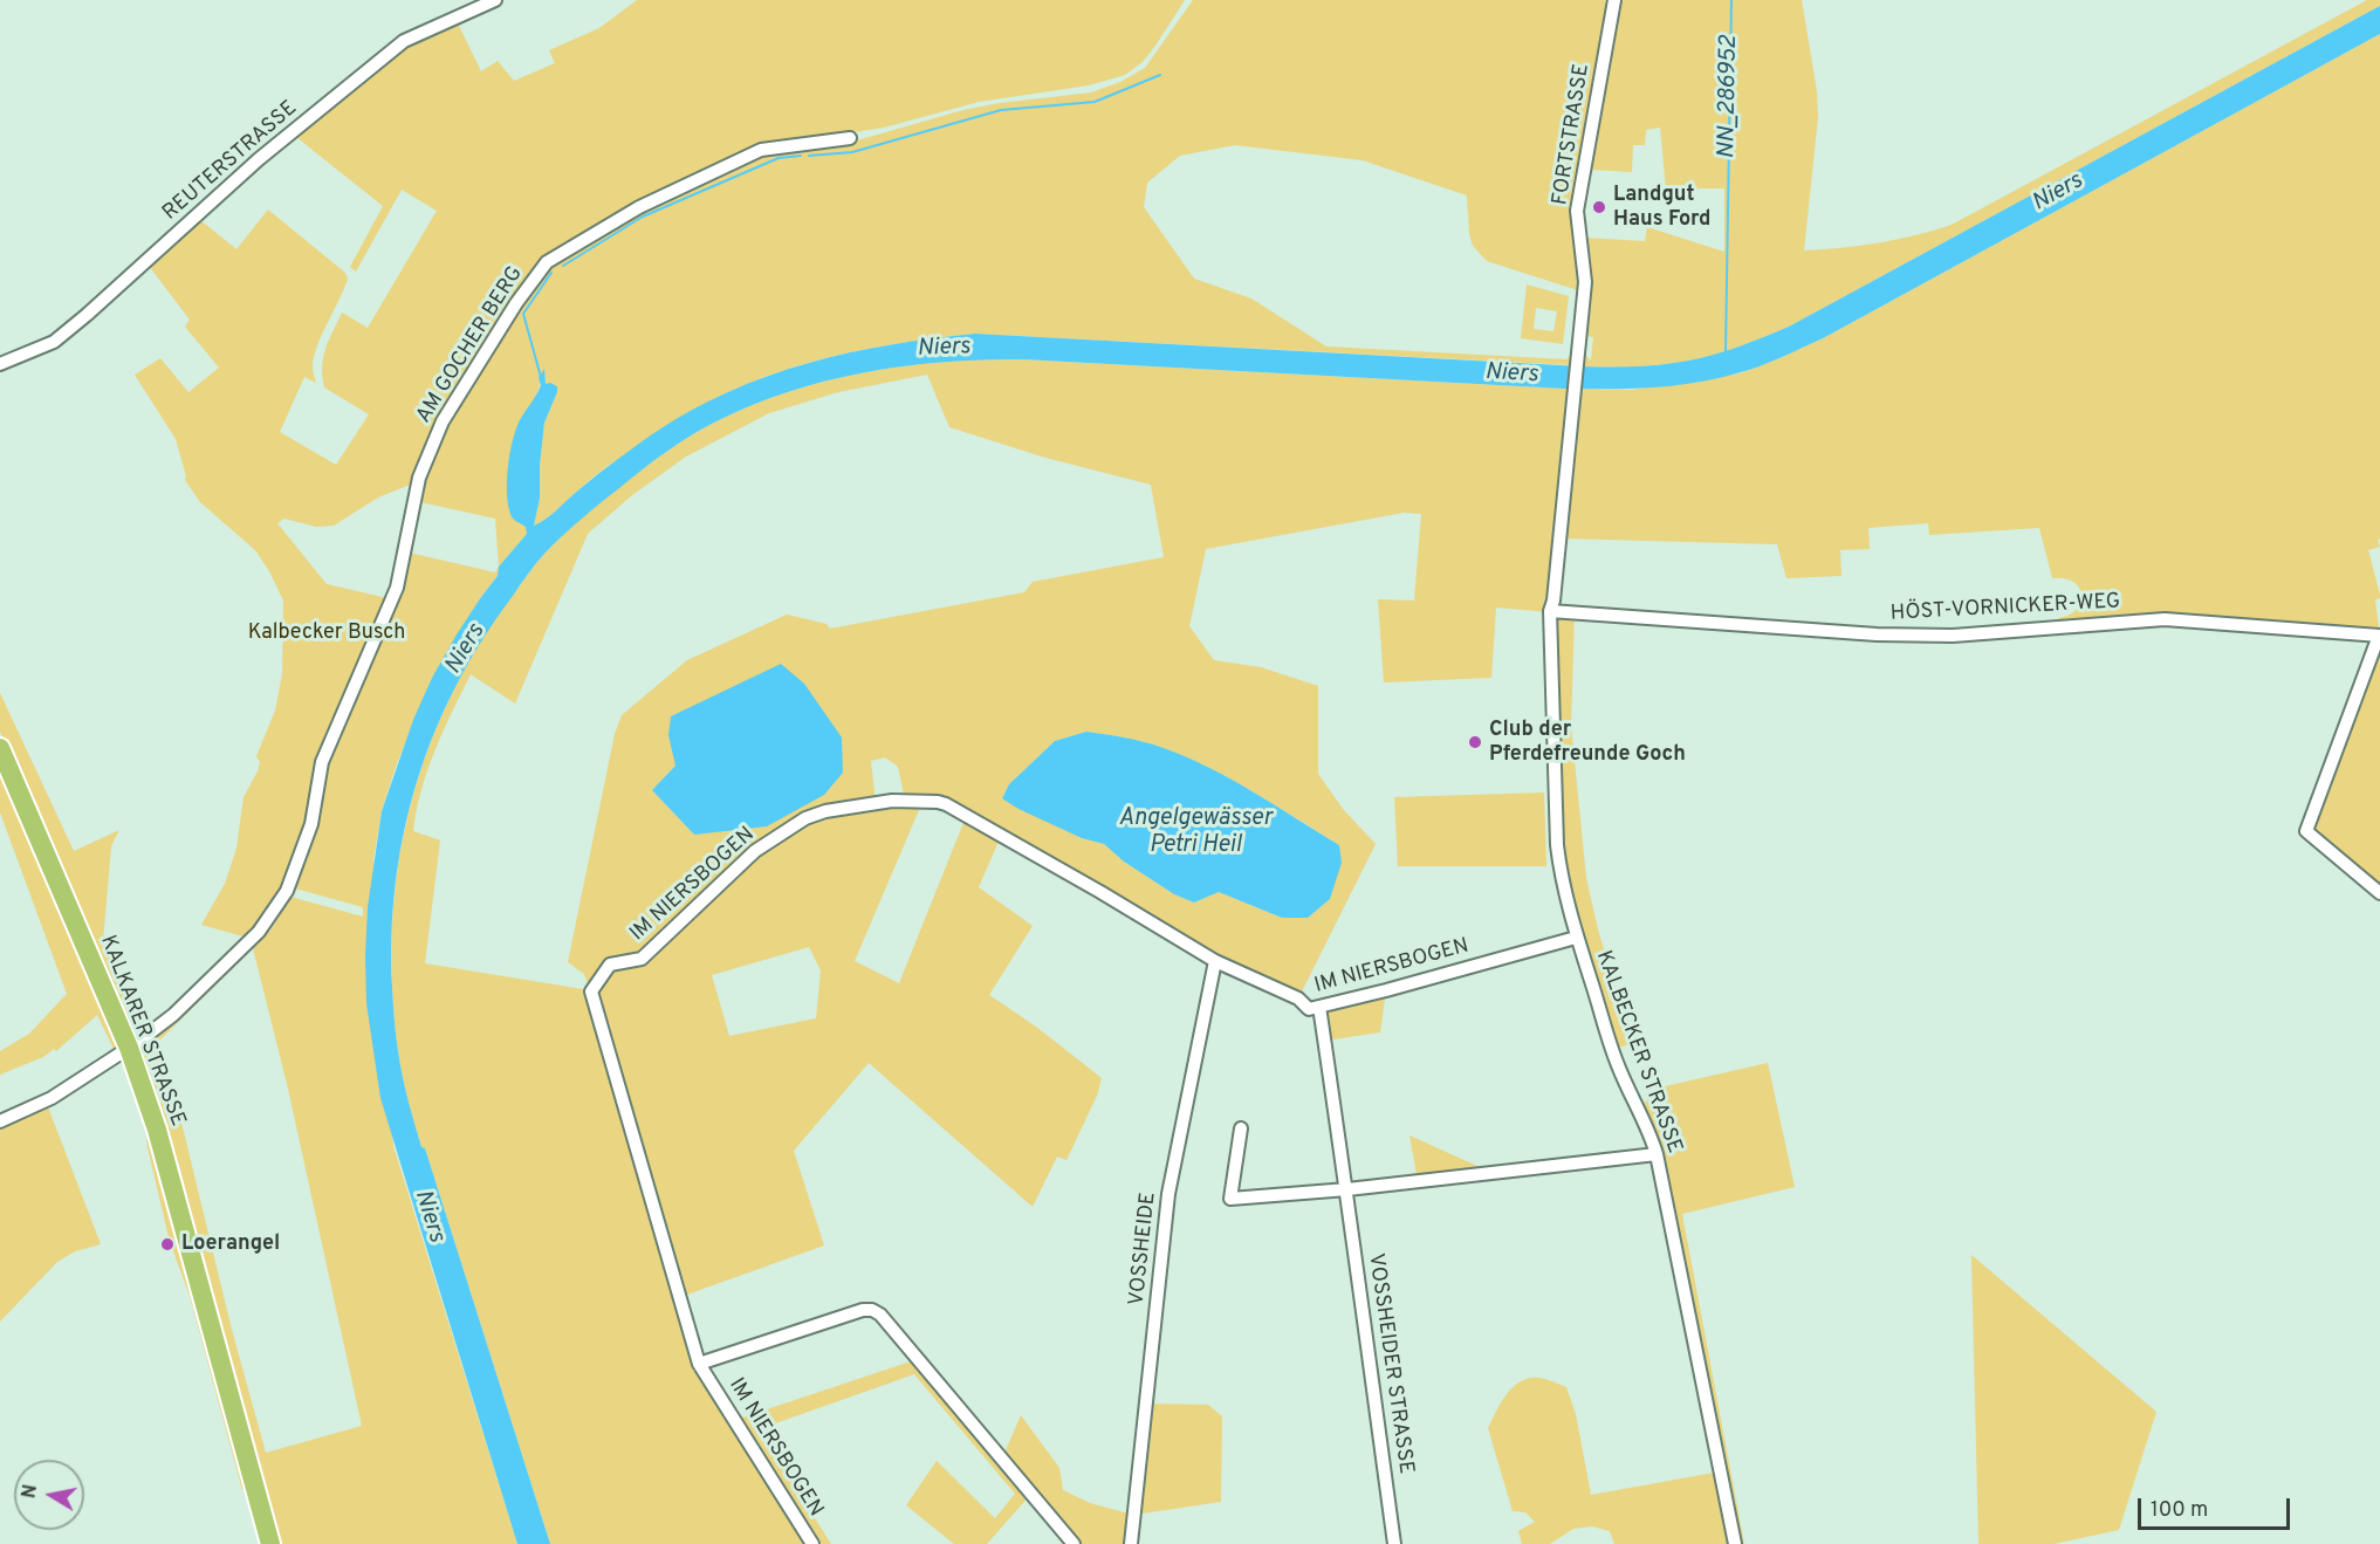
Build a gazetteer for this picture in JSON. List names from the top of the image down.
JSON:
{
  "streets": {
    "main road": ["KALKARER STRASSE"],
    "street": [
      "FORTSTRASSE",
      "REUTERSTRASSE",
      "AM GOCHER BERG",
      "HÖST-VORNICKER-WEG",
      "IM NIERSBOGEN",
      "KALBECKER STRASSE",
      "VOSSHEIDE",
      "VOSSHEIDER STRASSE"
    ]
  },
  "crossings": [
    ["FORTSTRASSE", "HÖST-VORNICKER-WEG"],
    ["FORTSTRASSE", "KALBECKER STRASSE"],
    ["AM GOCHER BERG", "KALKARER STRASSE"],
    ["HÖST-VORNICKER-WEG", "KALBECKER STRASSE"],
    ["IM NIERSBOGEN", "KALBECKER STRASSE"],
    ["IM NIERSBOGEN", "VOSSHEIDE"],
    ["IM NIERSBOGEN", "VOSSHEIDER STRASSE"]
  ],
  "water": ["NN_286952", "Niers", "Angelgewässer Petri Heil"],
  "parks": ["Kalbecker Busch"],
  "places": ["Landgut Haus Ford", "Club der Pferdefreunde Goch", "Loerangel"],
  "scale_bar": "100 m",
  "north": "left"
}
